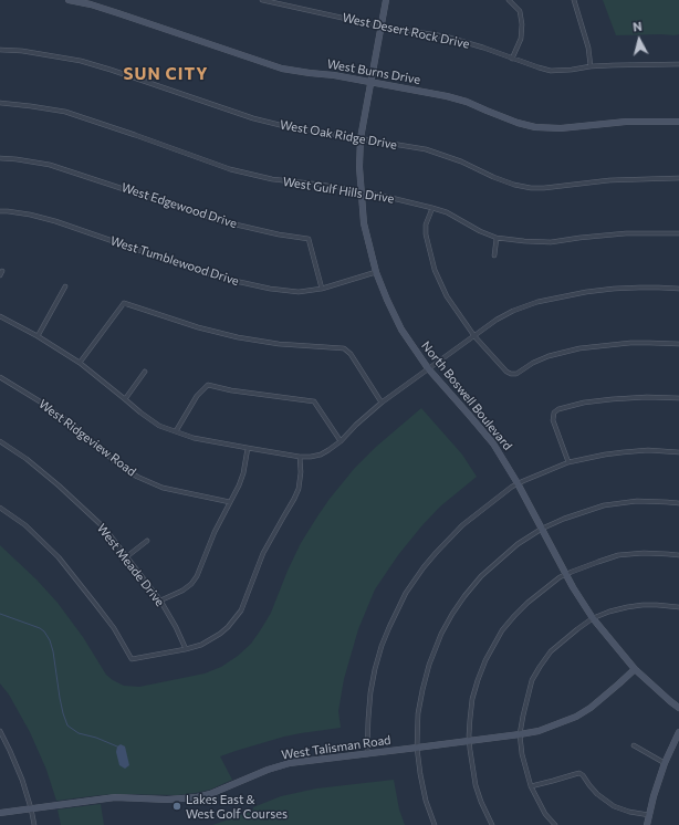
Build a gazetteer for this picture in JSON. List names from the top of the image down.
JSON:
{
  "streets": {
    "street": [
      "West Desert Rock Drive",
      "West Burns Drive",
      "West Oak Ridge Drive",
      "West Gulf Hills Drive",
      "West Edgewood Drive",
      "West Tumblewood Drive",
      "North Boswell Boulevard",
      "West Ridgeview Road",
      "West Meade Drive",
      "West Talisman Road"
    ]
  },
  "crossings": [
    ["West Desert Rock Drive", "North Boswell Boulevard"],
    ["West Burns Drive", "North Boswell Boulevard"],
    ["West Oak Ridge Drive", "North Boswell Boulevard"],
    ["West Gulf Hills Drive", "North Boswell Boulevard"],
    ["West Edgewood Drive", "West Tumblewood Drive"],
    ["West Tumblewood Drive", "North Boswell Boulevard"],
    ["North Boswell Boulevard", "West Talisman Road"]
  ],
  "districts": ["SUN CITY"],
  "places": ["Lakes East & West Golf Courses"],
  "north": "top"
}
